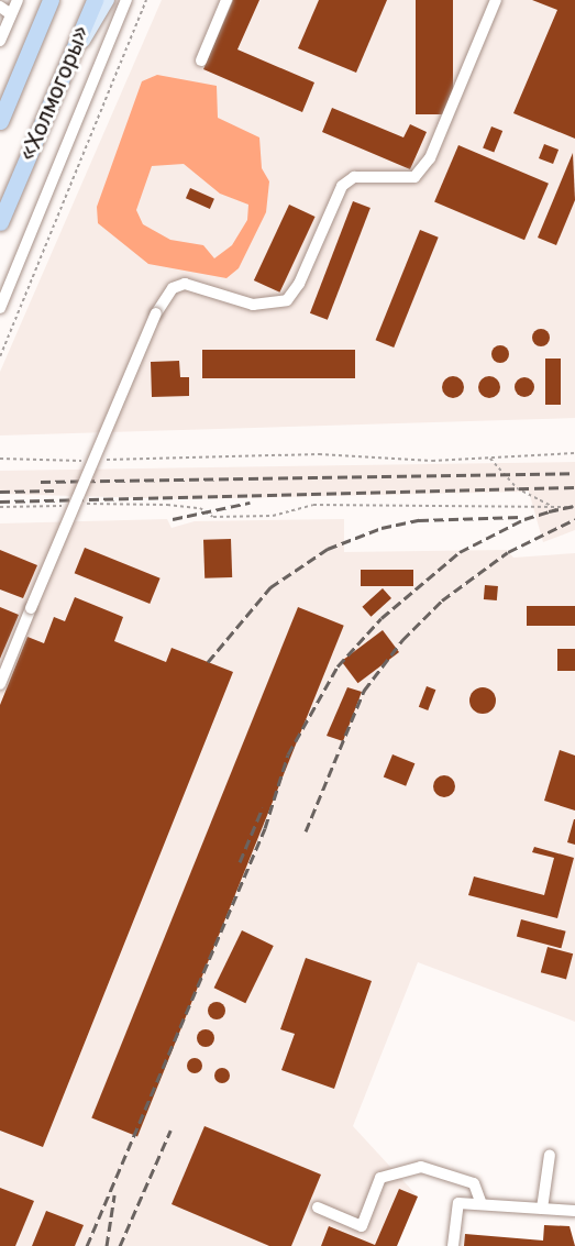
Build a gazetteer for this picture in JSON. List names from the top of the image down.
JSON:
{
  "streets": {
    "highway": ["«Холмогоры»"]
  }
}
